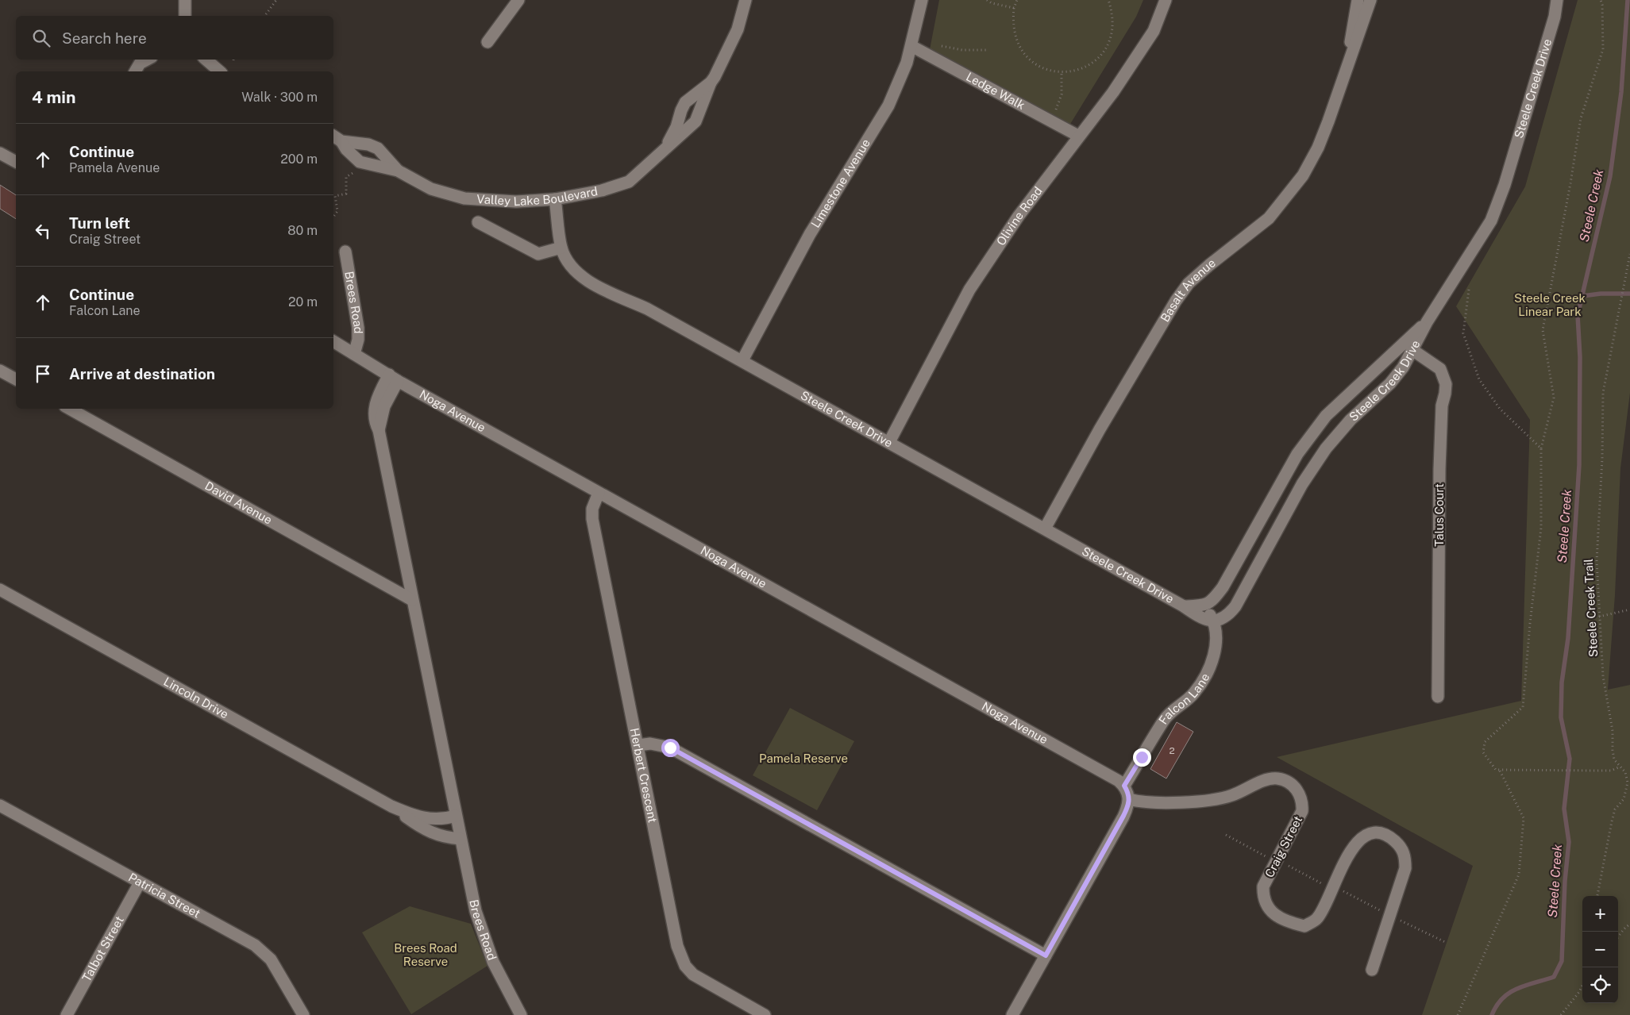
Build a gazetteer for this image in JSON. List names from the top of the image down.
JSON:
{
  "streets": {
    "street": [
      "Steele Creek Drive",
      "Ledge Walk",
      "Limestone Avenue",
      "Valley Lake Boulevard",
      "Olivine Road",
      "Basalt Avenue",
      "Brees Road",
      "Noga Avenue",
      "David Avenue",
      "Talus Court",
      "Lincoln Drive",
      "Falcon Lane",
      "Herbert Crescent",
      "Craig Street",
      "Patricia Street",
      "Talbot Street"
    ],
    "path": ["Steele Creek Trail"]
  },
  "crossings": [
    ["Steele Creek Drive", "Limestone Avenue"],
    ["Steele Creek Drive", "Valley Lake Boulevard"],
    ["Steele Creek Drive", "Olivine Road"],
    ["Steele Creek Drive", "Basalt Avenue"],
    ["Steele Creek Drive", "Talus Court"],
    ["Steele Creek Drive", "Falcon Lane"],
    ["Ledge Walk", "Limestone Avenue"],
    ["Ledge Walk", "Olivine Road"],
    ["Brees Road", "Noga Avenue"],
    ["Brees Road", "Lincoln Drive"],
    ["Noga Avenue", "Falcon Lane"],
    ["Noga Avenue", "Herbert Crescent"],
    ["Patricia Street", "Talbot Street"]
  ],
  "water": ["Steele Creek"],
  "parks": ["Steele Creek Linear Park", "Pamela Reserve", "Brees Road Reserve"],
  "house_numbers": ["2"],
  "page": {
    "search": "Search here",
    "heading": ["4 min", "Walk · 300 m"],
    "list": [
      ["Continue", "Pamela Avenue", "200 m"],
      ["Turn left", "Craig Street", "80 m"],
      ["Continue", "Falcon Lane", "20 m"],
      "Arrive at destination"
    ],
    "map_buttons": ["+", "−"]
  }
}
